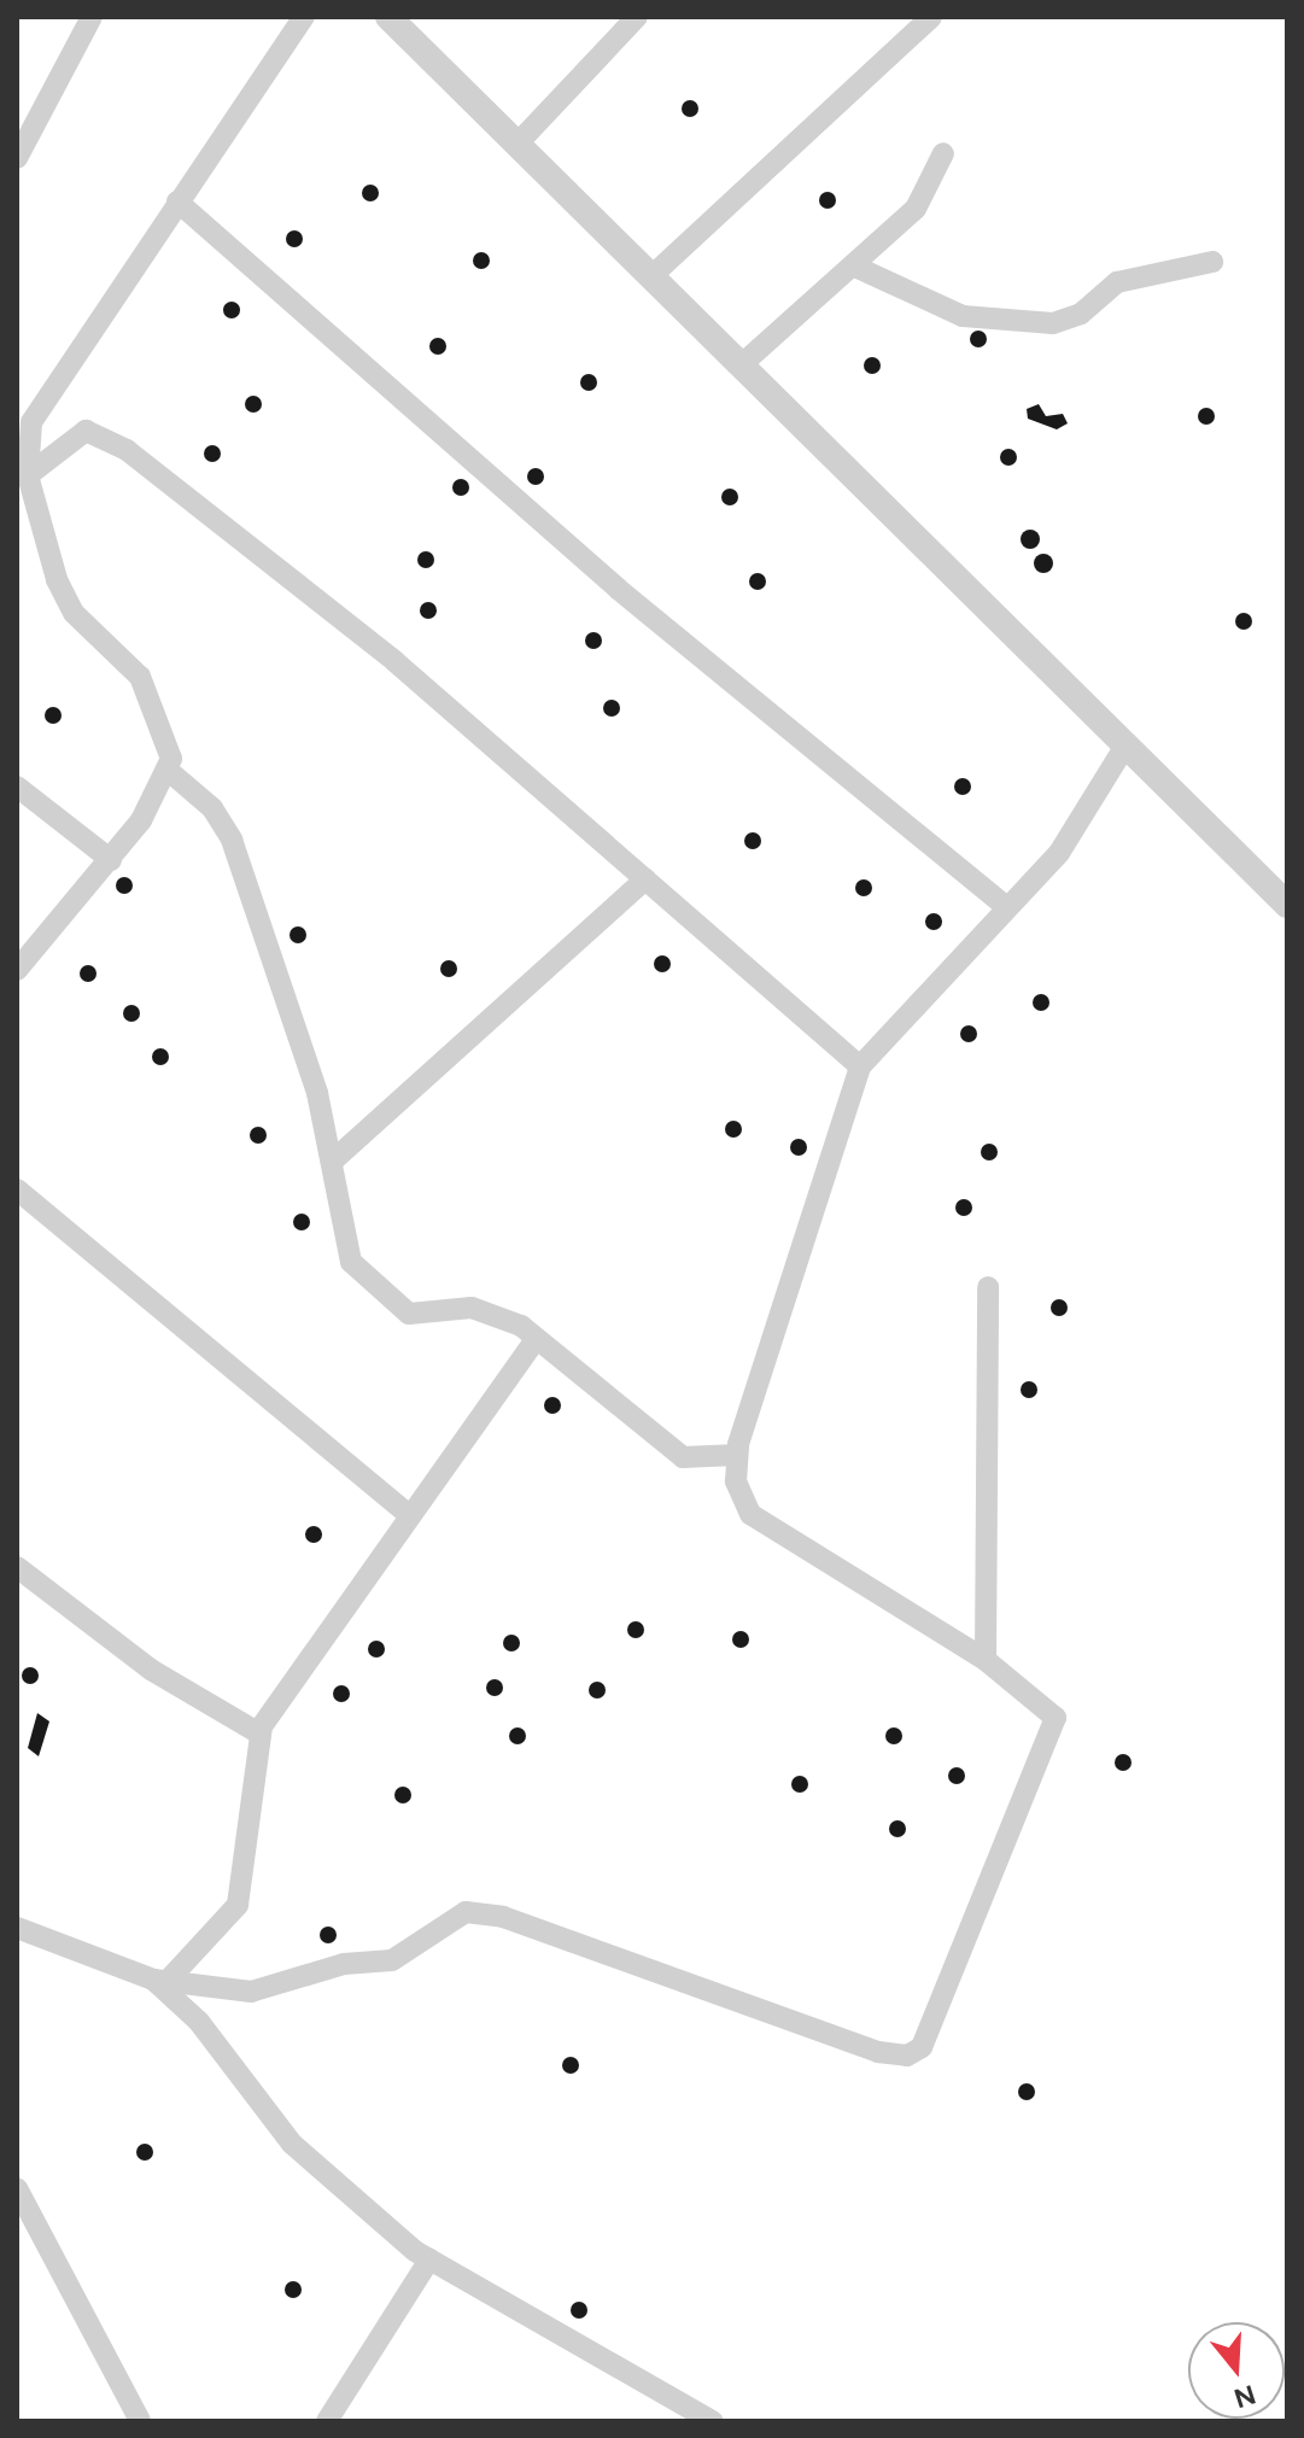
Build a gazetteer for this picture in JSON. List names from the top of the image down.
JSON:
{
  "north": "bottom"
}
